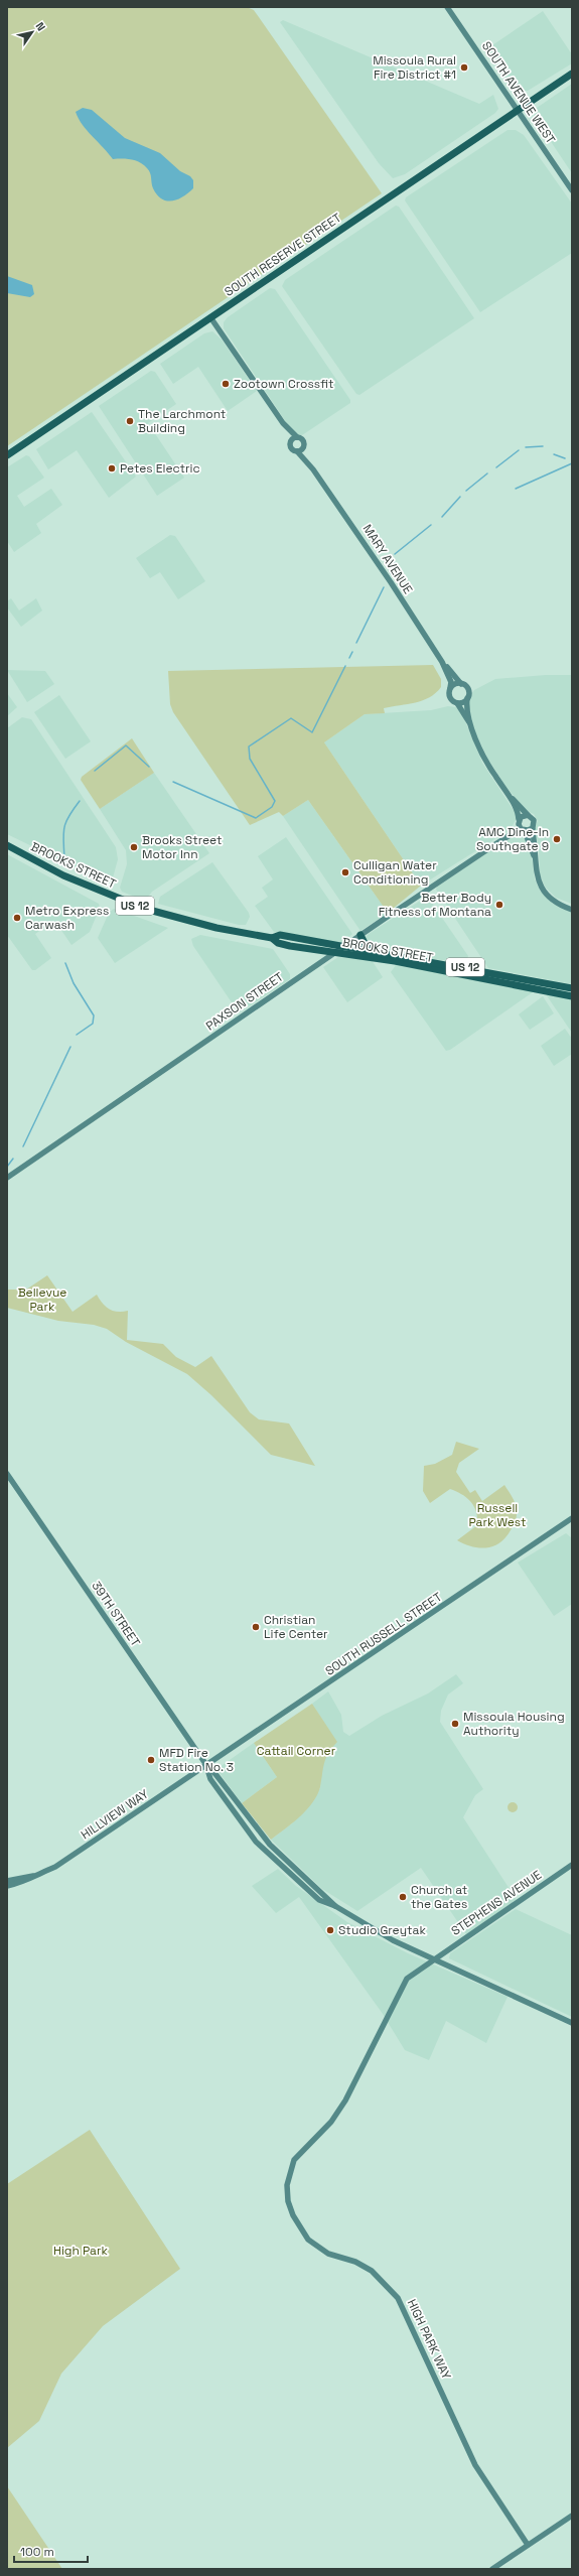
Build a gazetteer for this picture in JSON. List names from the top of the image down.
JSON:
{
  "streets": {
    "highway": ["SOUTH RESERVE STREET", "BROOKS STREET", "US 12"],
    "street": [
      "SOUTH AVENUE WEST",
      "MARY AVENUE",
      "PAXSON STREET",
      "39TH STREET",
      "SOUTH RUSSELL STREET",
      "HILLVIEW WAY",
      "STEPHENS AVENUE",
      "HIGH PARK WAY"
    ]
  },
  "crossings": [
    ["SOUTH AVENUE WEST", "SOUTH RESERVE STREET"],
    ["BROOKS STREET", "PAXSON STREET"],
    ["39TH STREET", "SOUTH RUSSELL STREET"],
    ["39TH STREET", "HILLVIEW WAY"],
    ["SOUTH RUSSELL STREET", "HILLVIEW WAY"],
    ["STEPHENS AVENUE", "HIGH PARK WAY"]
  ],
  "parks": [
    "Bellevue Park",
    "Russell Park West",
    "Cattail Corner",
    "High Park"
  ],
  "places": [
    "Missoula Rural Fire District #1",
    "Zootown Crossfit",
    "The Larchmont Building",
    "Petes Electric",
    "AMC Dine-In Southgate 9",
    "Brooks Street Motor Inn",
    "Culligan Water Conditioning",
    "Better Body Fitness of Montana",
    "Metro Express Carwash",
    "Christian Life Center",
    "Missoula Housing Authority",
    "MFD Fire Station No. 3",
    "Church at the Gates",
    "Studio Greytak"
  ],
  "scale_bar": "100 m",
  "north": "top right"
}
